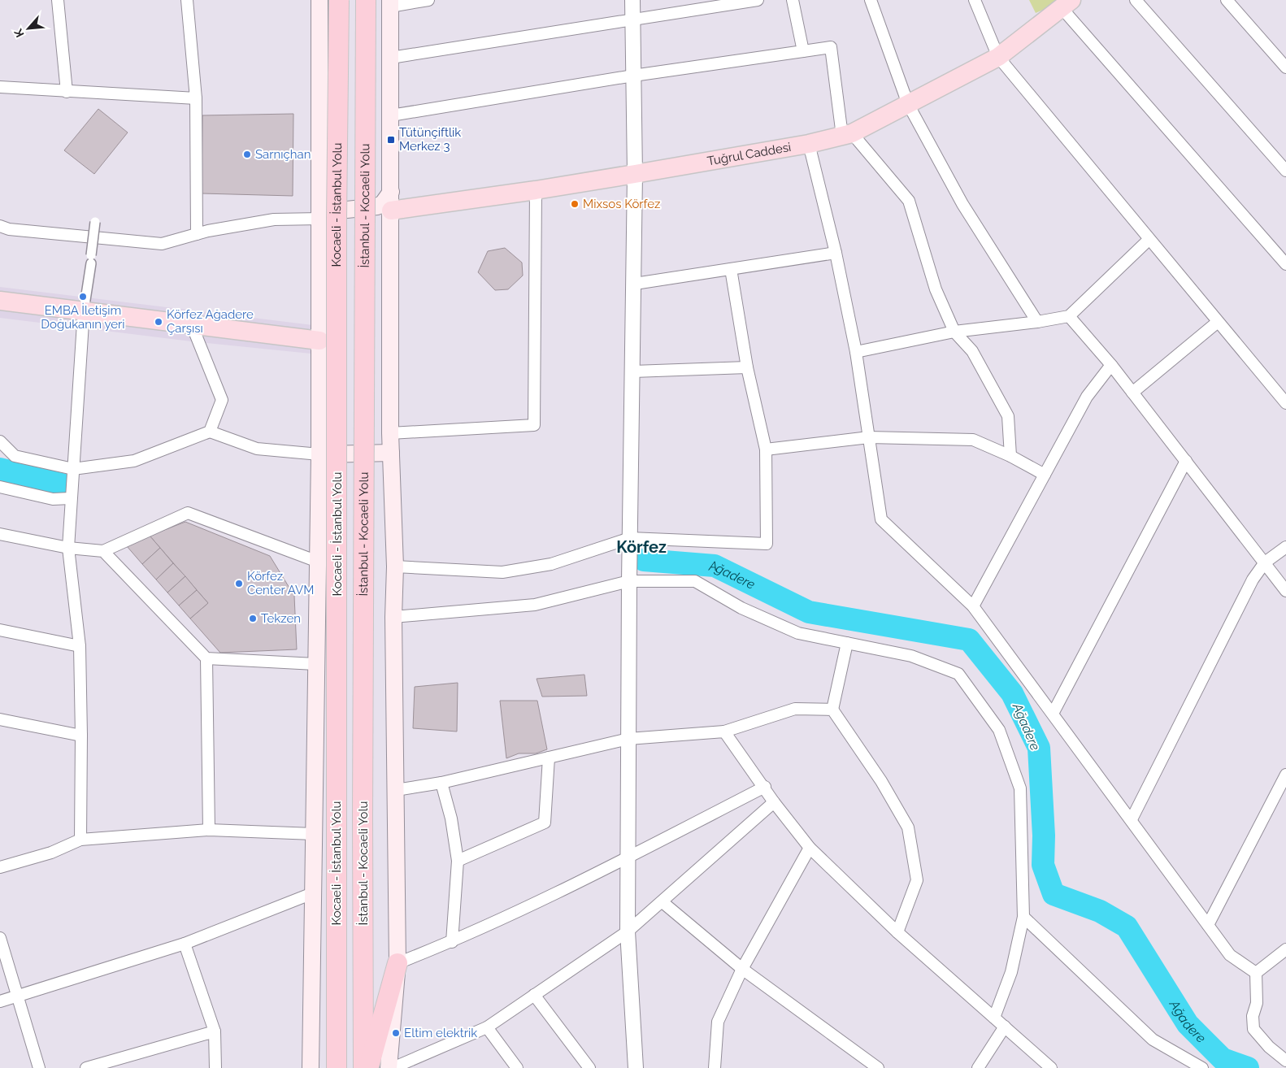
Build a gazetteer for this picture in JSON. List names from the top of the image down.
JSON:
{
  "streets": {
    "highway": ["Kocaeli - İstanbul Yolu", "İstanbul - Kocaeli Yolu"],
    "main road": ["Tuğrul Caddesi"]
  },
  "districts": ["Körfez"],
  "water": ["Ağadere"],
  "places": {
    "transit": ["Tütünçiftlik Merkez 3"],
    "other": [
      "Sarnıçhan",
      "Mixsos Körfez",
      "EMBA İletişim Doğukanın yeri",
      "Körfez Ağadere Çarşısı",
      "Körfez Center AVM",
      "Tekzen",
      "Eltim elektrik"
    ]
  },
  "north": "bottom left"
}
